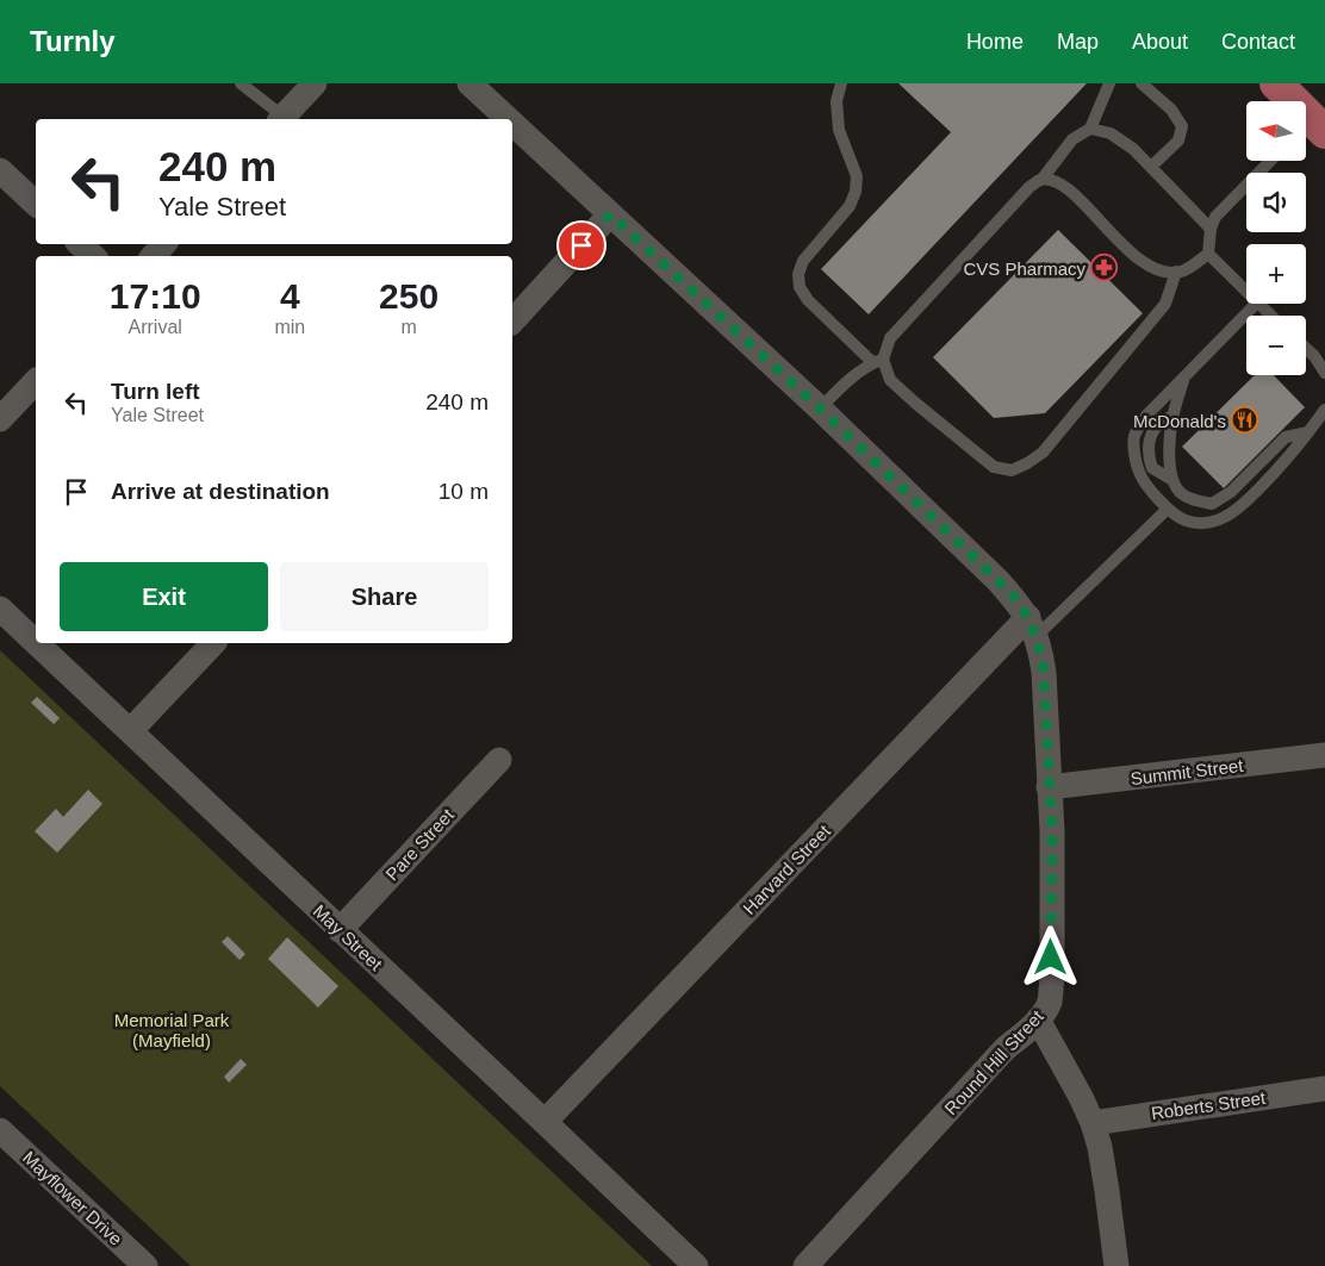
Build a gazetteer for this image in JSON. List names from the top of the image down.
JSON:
{
  "streets": {
    "street": [
      "Summit Street",
      "Pare Street",
      "Harvard Street",
      "May Street",
      "Round Hill Street",
      "Roberts Street",
      "Mayflower Drive"
    ]
  },
  "crossings": [
    ["Summit Street", "Round Hill Street"],
    ["Pare Street", "May Street"],
    ["Harvard Street", "May Street"],
    ["Harvard Street", "Round Hill Street"]
  ],
  "parks": ["Memorial Park (Mayfield)"],
  "places": {
    "pharmacy": ["CVS Pharmacy"],
    "restaurant": ["McDonald's"]
  },
  "north": "left",
  "page": {
    "header": "Turnly",
    "nav": [
      "Home",
      "Map",
      "About",
      "Contact"
    ],
    "map_buttons": ["+", "−"],
    "turn": ["240 m", "Yale Street"],
    "eta": [
      "17:10",
      "Arrival",
      "4",
      "min",
      "250",
      "m"
    ],
    "list": [
      {
        "name": "Turn left",
        "note": "Yale Street",
        "value": "240 m"
      },
      {
        "name": "Arrive at destination",
        "value": "10 m"
      }
    ],
    "buttons": ["Exit", "Share"]
  }
}
